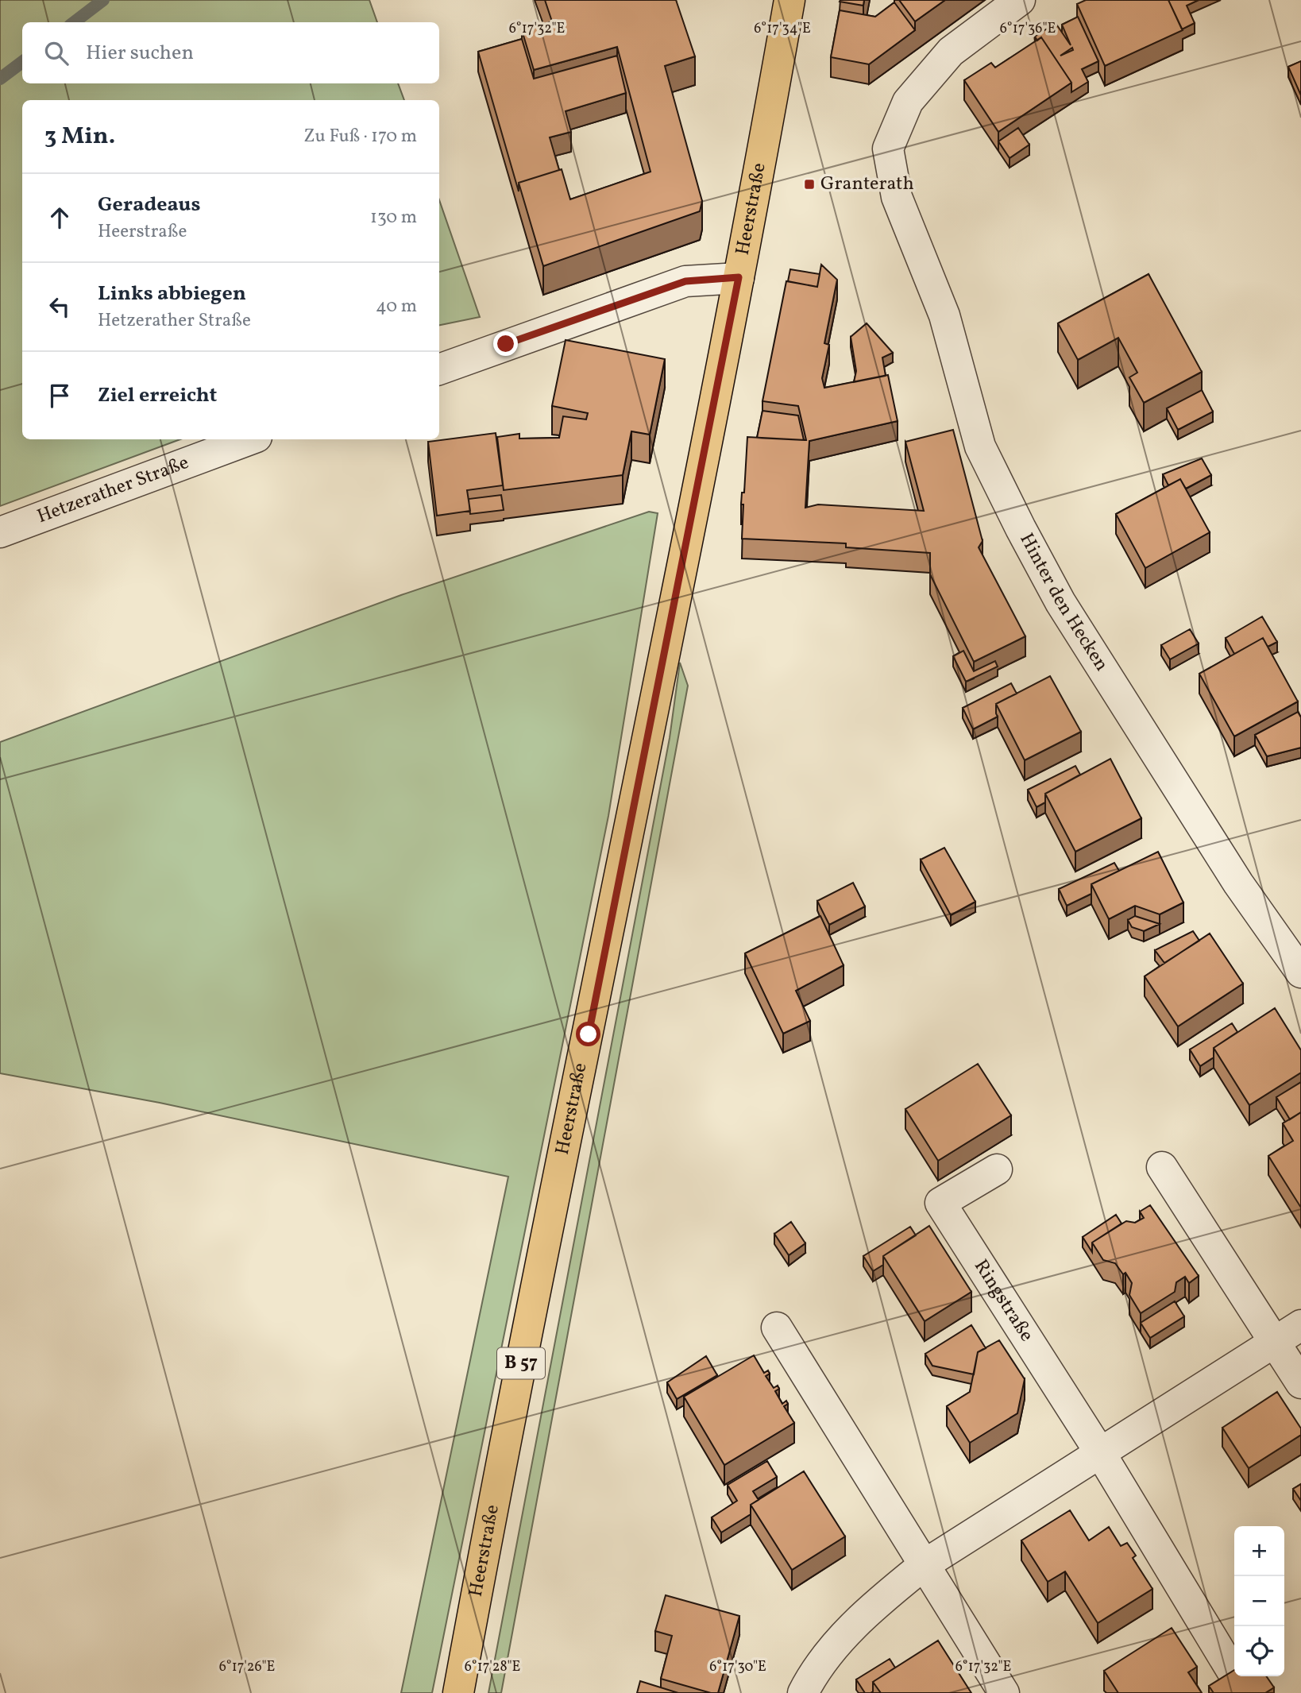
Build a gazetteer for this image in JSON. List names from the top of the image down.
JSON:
{
  "streets": {
    "main road": ["Heerstraße", "B 57"],
    "street": ["Hetzerather Straße", "Hinter den Hecken", "Ringstraße"]
  },
  "places": {
    "transit": ["Granterath"]
  },
  "page": {
    "search": "Hier suchen",
    "heading": ["3 Min.", "Zu Fuß · 170 m"],
    "list": [
      ["Geradeaus", "Heerstraße", "130 m"],
      ["Links abbiegen", "Hetzerather Straße", "40 m"],
      "Ziel erreicht"
    ],
    "map_buttons": ["+", "−"]
  },
  "coordinates": [
    "6°17'32\"E",
    "6°17'34\"E",
    "6°17'36\"E",
    "6°17'26\"E",
    "6°17'28\"E",
    "6°17'30\"E"
  ]
}
